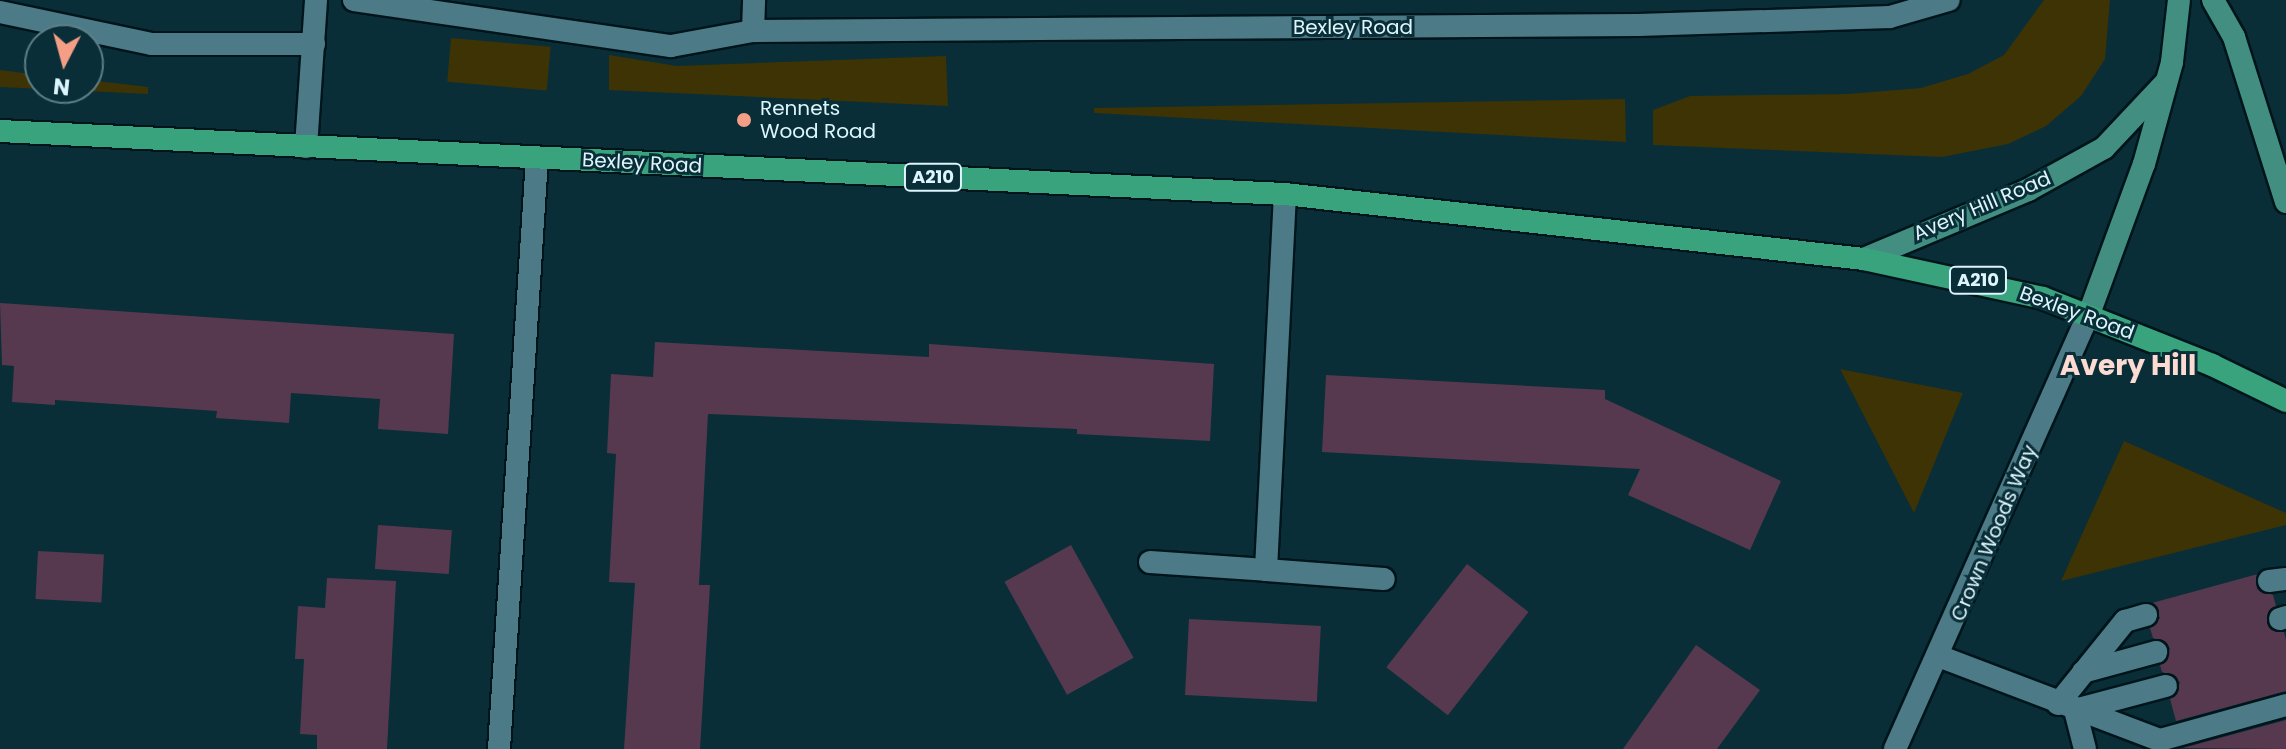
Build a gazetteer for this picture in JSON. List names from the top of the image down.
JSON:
{
  "streets": {
    "main road": ["Bexley Road", "A210", "Avery Hill Road"],
    "street": ["Crown Woods Way"]
  },
  "crossings": [
    ["Bexley Road", "Avery Hill Road"],
    ["Bexley Road", "Crown Woods Way"]
  ],
  "districts": ["Avery Hill"],
  "places": ["Rennets Wood Road"],
  "north": "bottom"
}
